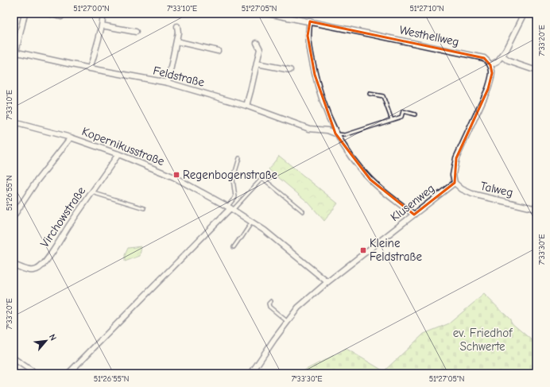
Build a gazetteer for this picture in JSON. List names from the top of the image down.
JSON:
{
  "streets": {
    "street": [
      "Westhellweg",
      "Feldstraße",
      "Kopernikusstraße",
      "Talweg",
      "Klusenweg",
      "Virchowstraße"
    ]
  },
  "crossings": [
    ["Kopernikusstraße", "Klusenweg"],
    ["Kopernikusstraße", "Virchowstraße"],
    ["Talweg", "Klusenweg"]
  ],
  "parks": ["ev. Friedhof Schwerte"],
  "places": {
    "transit": ["Regenbogenstraße", "Kleine Feldstraße"]
  },
  "north": "top right",
  "coordinates": [
    "51°27'00\"N",
    "7°33'10\"E",
    "51°27'05\"N",
    "51°27'10\"N",
    "7°33'20\"E",
    "51°26'55\"N",
    "7°33'30\"E"
  ]
}
